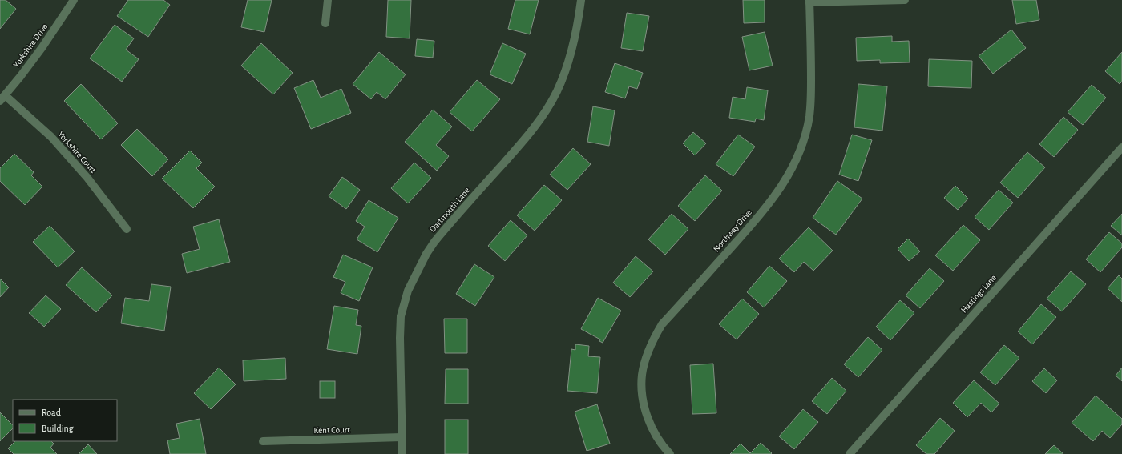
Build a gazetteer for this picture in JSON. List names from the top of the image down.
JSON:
{
  "streets": {
    "street": [
      "Yorkshire Drive",
      "Yorkshire Court",
      "Dartmouth Lane",
      "Northway Drive",
      "Hastings Lane",
      "Kent Court"
    ]
  },
  "crossings": [
    ["Yorkshire Drive", "Yorkshire Court"],
    ["Dartmouth Lane", "Kent Court"]
  ],
  "legend": ["Road", "Building"]
}
